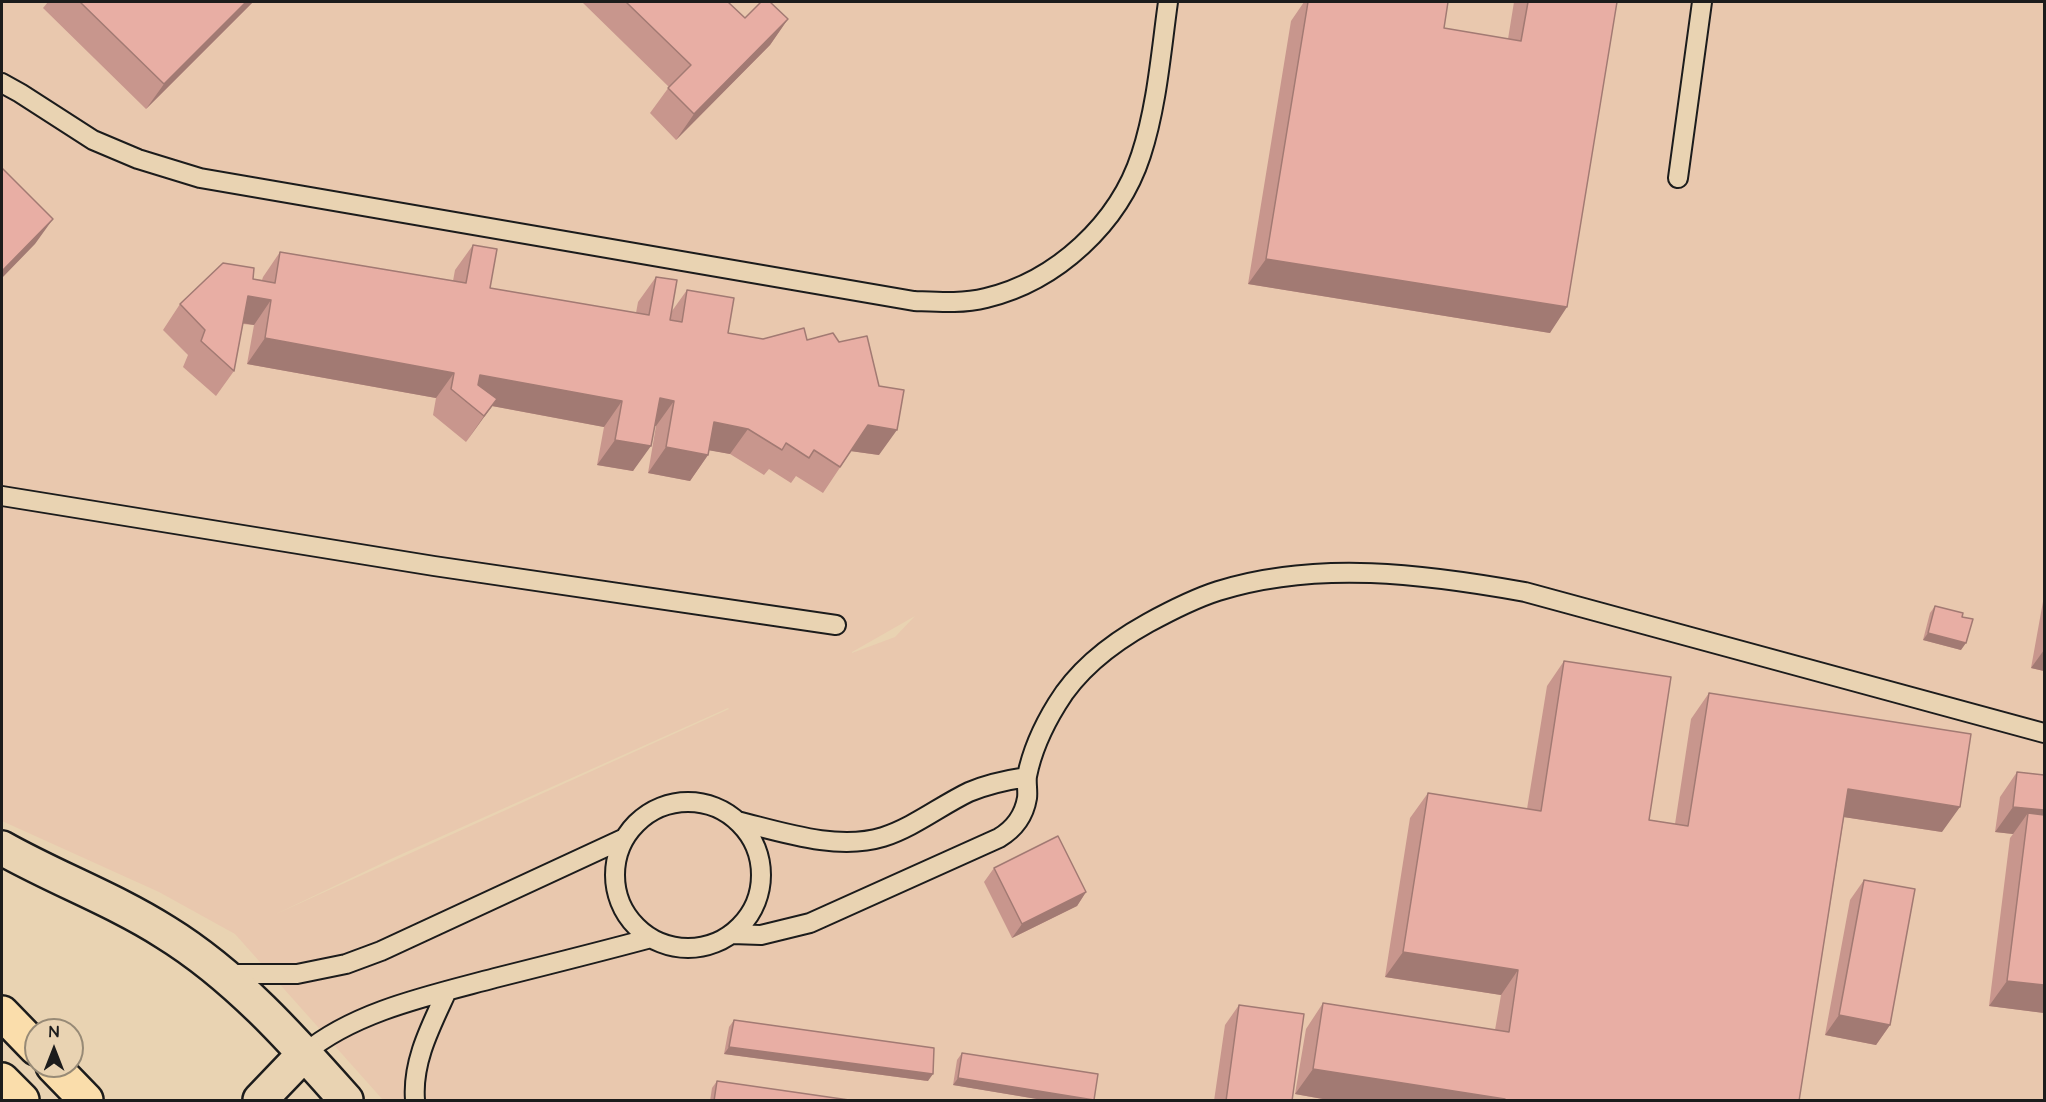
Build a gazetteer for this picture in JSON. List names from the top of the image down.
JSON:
{
  "north": "top"
}
